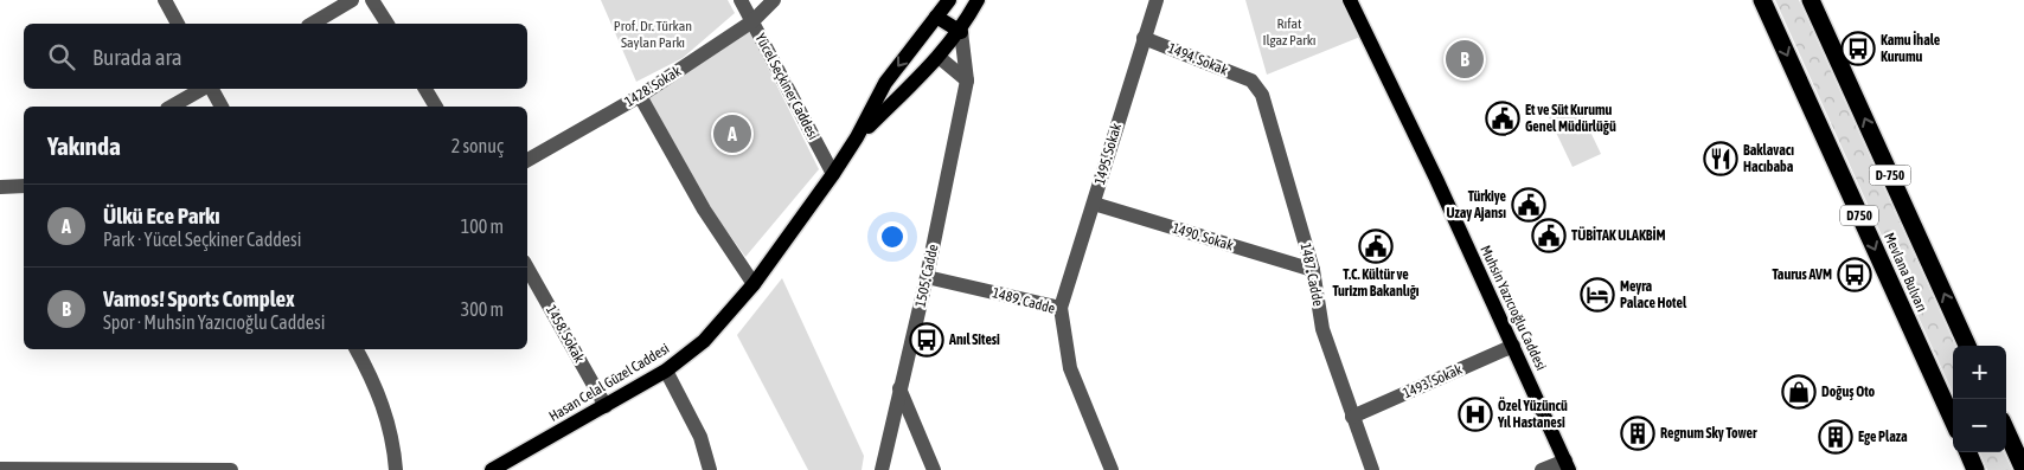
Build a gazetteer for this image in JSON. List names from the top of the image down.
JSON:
{
  "streets": {
    "highway": ["D-750", "D750", "Mevlana Bulvarı"],
    "main road": ["Muhsin Yazıcıoğlu Caddesi", "Hasan Celal Güzel Caddesi"],
    "street": [
      "1494. Sokak",
      "1428. Sokak",
      "Yücel Seçkiner Caddesi",
      "1495. Sokak",
      "1490. Sokak",
      "1487. Cadde",
      "1505. Cadde",
      "1489. Cadde",
      "1458. Sokak",
      "1493. Sokak"
    ]
  },
  "crossings": [
    ["1494. Sokak", "1495. Sokak"],
    ["1494. Sokak", "1487. Cadde"],
    ["1428. Sokak", "Yücel Seçkiner Caddesi"],
    ["Yücel Seçkiner Caddesi", "Hasan Celal Güzel Caddesi"],
    ["1495. Sokak", "1490. Sokak"],
    ["1495. Sokak", "1489. Cadde"],
    ["1490. Sokak", "1487. Cadde"],
    ["1487. Cadde", "1493. Sokak"],
    ["1505. Cadde", "1489. Cadde"],
    ["1505. Cadde", "Hasan Celal Güzel Caddesi"],
    ["Muhsin Yazıcıoğlu Caddesi", "1493. Sokak"],
    ["1458. Sokak", "Hasan Celal Güzel Caddesi"]
  ],
  "parks": ["Rıfat Ilgaz Parkı", "Prof. Dr. Türkan Saylan Parkı"],
  "places": {
    "bus stop": ["Kamu İhale Kurumu", "Taurus AVM", "Anıl Sitesi"],
    "public building": [
      "Et ve Süt Kurumu Genel Müdürlüğü",
      "Türkiye Uzay Ajansı",
      "TÜBİTAK ULAKBİM",
      "T.C. Kültür ve Turizm Bakanlığı"
    ],
    "restaurant": ["Baklavacı Hacıbaba"],
    "hotel": ["Meyra Palace Hotel"],
    "shop": ["Doğuş Oto"],
    "hospital": ["Özel Yüzüncü Yıl Hastanesi"],
    "building": ["Regnum Sky Tower", "Ege Plaza"]
  },
  "page": {
    "search": "Burada ara",
    "pins": ["B", "A"],
    "heading": ["Yakında", "2 sonuç"],
    "list": [
      {
        "mark": "A",
        "name": "Ülkü Ece Parkı",
        "note": "Park · Yücel Seçkiner Caddesi",
        "value": "100 m"
      },
      {
        "mark": "B",
        "name": "Vamos! Sports Complex",
        "note": "Spor · Muhsin Yazıcıoğlu Caddesi",
        "value": "300 m"
      }
    ],
    "map_buttons": ["+", "−"]
  }
}
